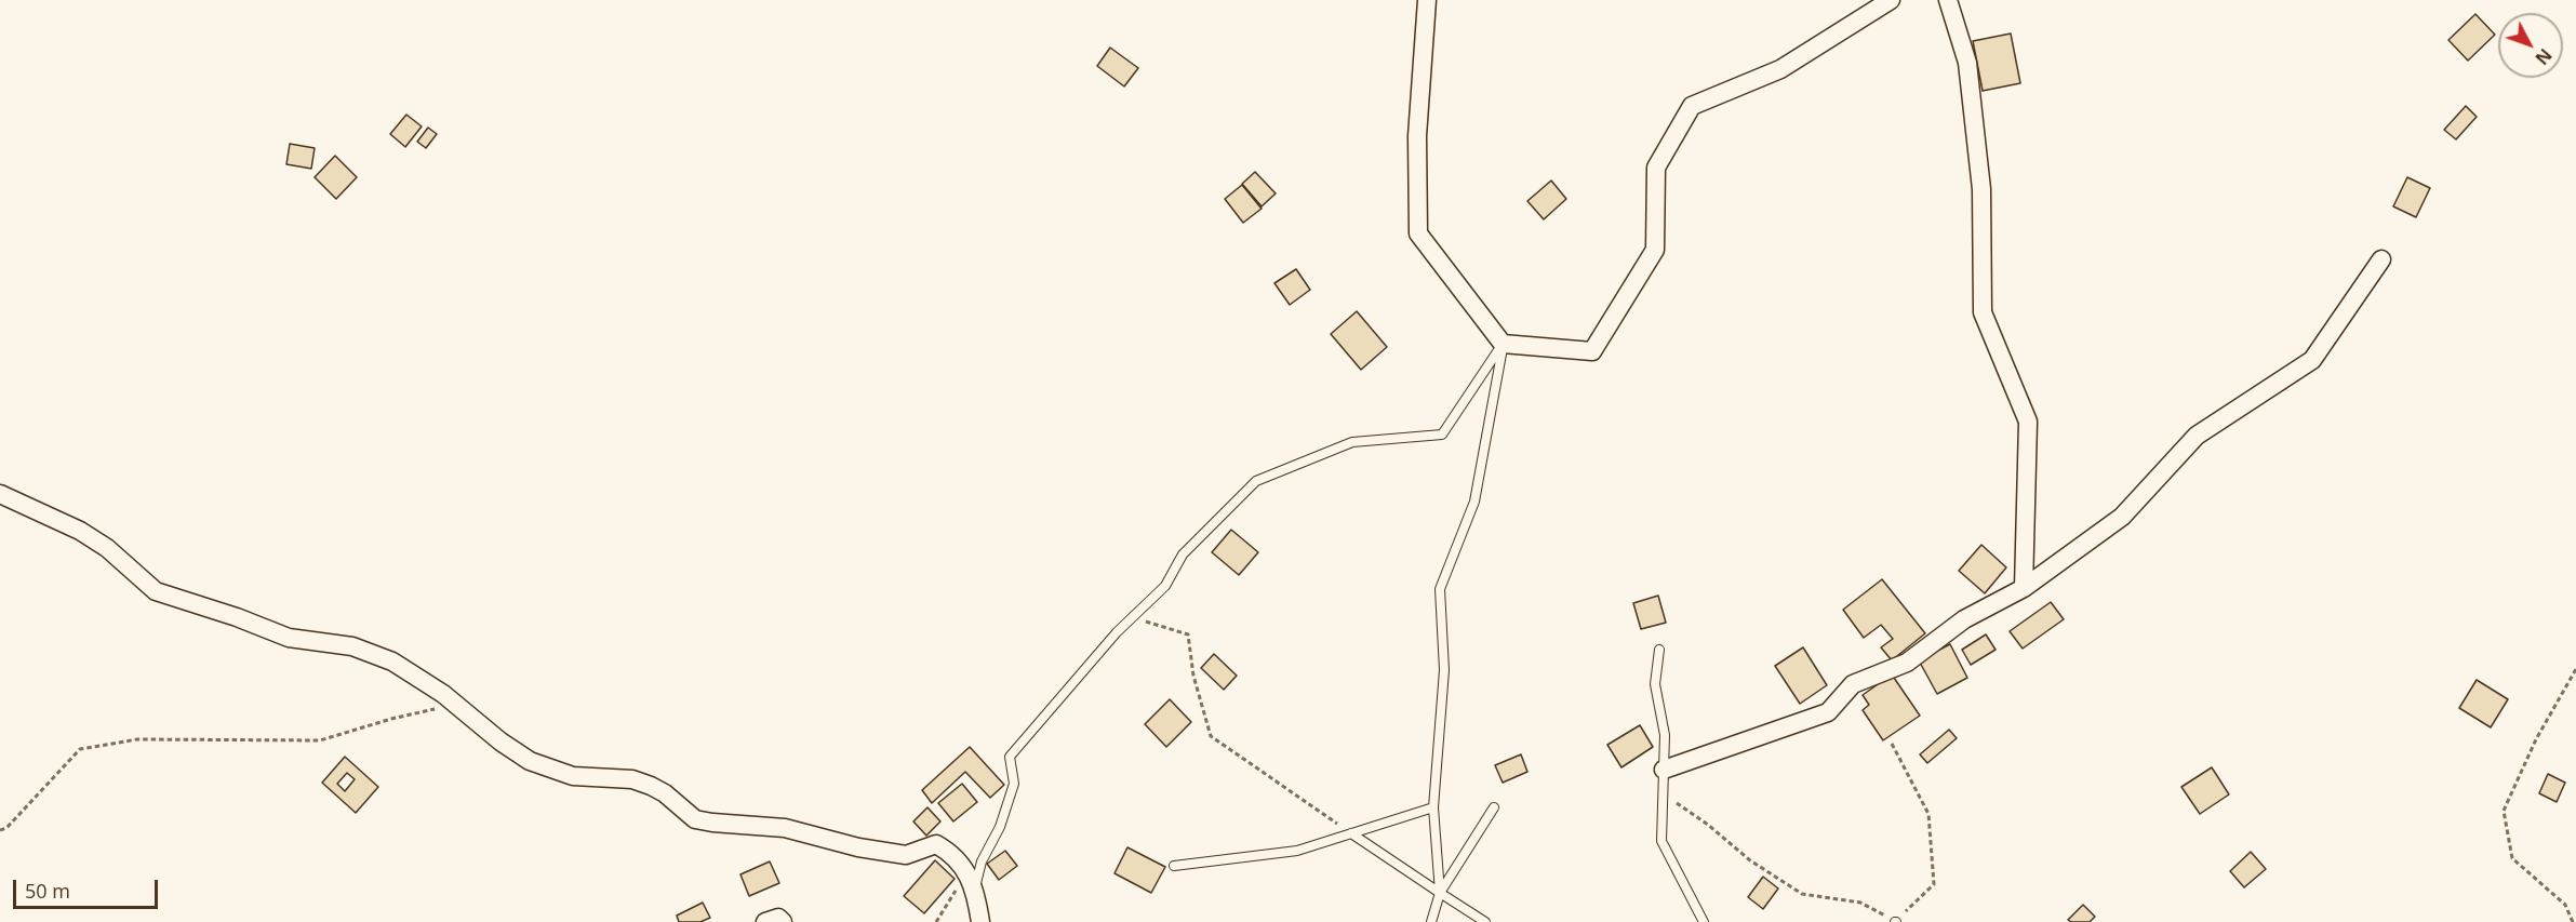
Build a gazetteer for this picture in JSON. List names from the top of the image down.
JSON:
{
  "scale_bar": "50 m",
  "north": "bottom right"
}
